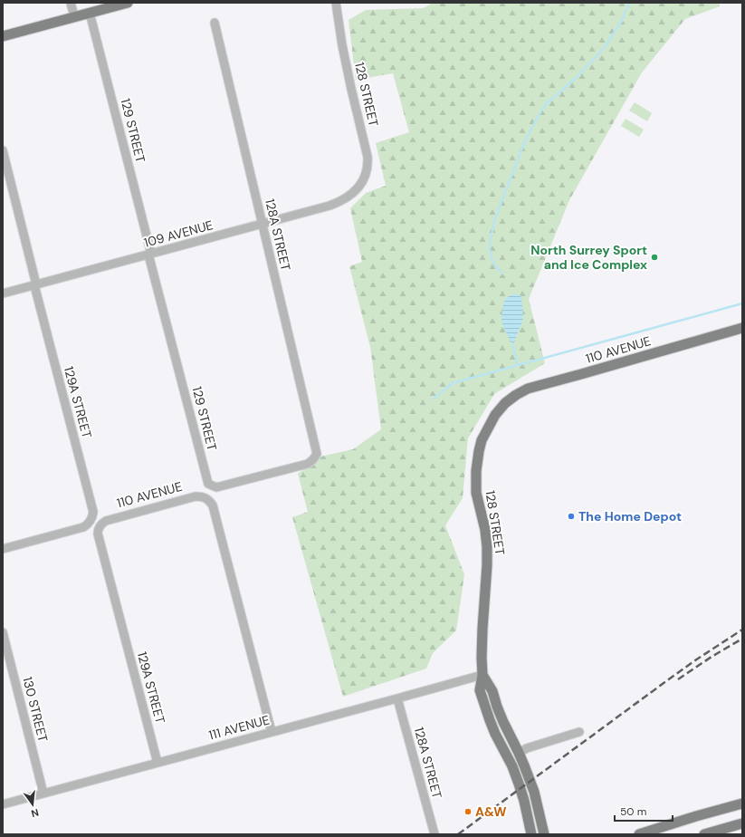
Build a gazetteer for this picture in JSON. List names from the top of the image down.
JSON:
{
  "streets": {
    "main road": ["128 STREET", "110 AVENUE"],
    "street": [
      "129 STREET",
      "109 AVENUE",
      "128A STREET",
      "129A STREET",
      "130 STREET",
      "111 AVENUE"
    ]
  },
  "crossings": [
    ["128 STREET", "109 AVENUE"],
    ["128 STREET", "110 AVENUE"],
    ["128 STREET", "111 AVENUE"],
    ["129 STREET", "109 AVENUE"],
    ["129 STREET", "128A STREET"],
    ["109 AVENUE", "128A STREET"],
    ["109 AVENUE", "129A STREET"],
    ["128A STREET", "111 AVENUE"],
    ["110 AVENUE", "129A STREET"],
    ["110 AVENUE", "111 AVENUE"],
    ["129A STREET", "111 AVENUE"],
    ["130 STREET", "111 AVENUE"]
  ],
  "places": ["North Surrey Sport and Ice Complex", "The Home Depot", "A&W"],
  "scale_bar": "50 m",
  "north": "bottom"
}
